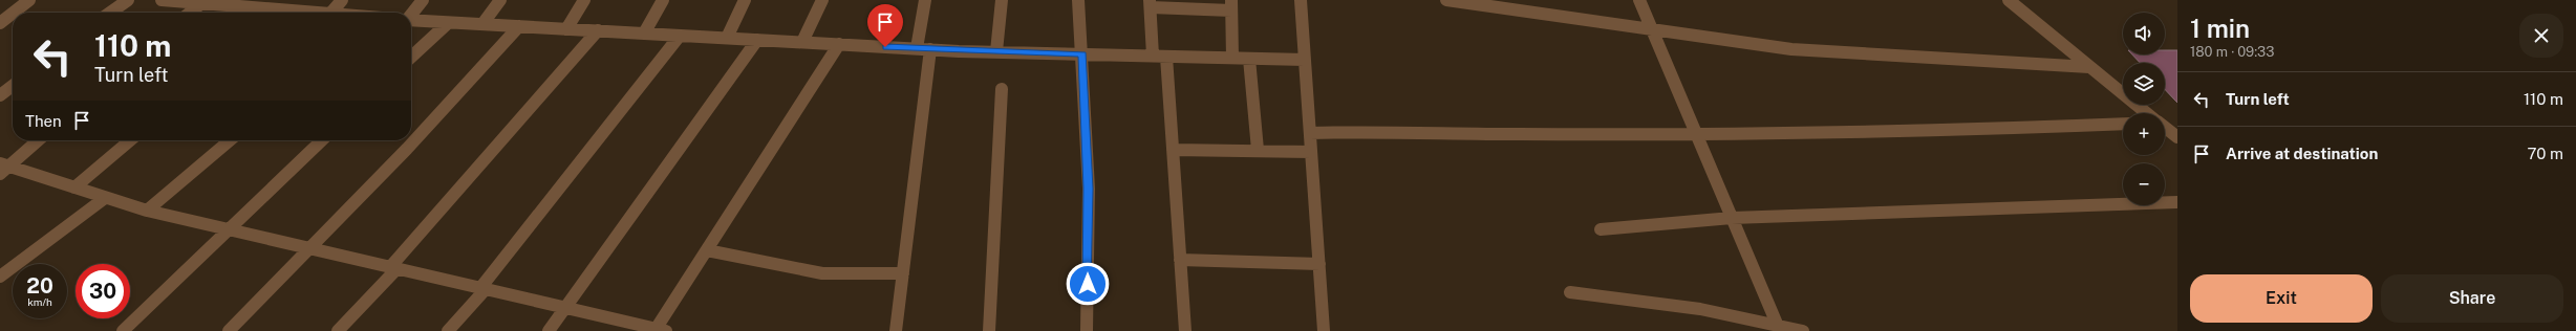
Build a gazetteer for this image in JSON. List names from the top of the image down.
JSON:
{
  "page": {
    "heading": ["1 min", "180 m · 09:33"],
    "map_buttons": ["+", "−"],
    "turn": ["110 m", "Turn left"],
    "list": [
      {
        "name": "Turn left",
        "value": "110 m"
      },
      {
        "name": "Arrive at destination",
        "value": "70 m"
      }
    ],
    "then": "Then",
    "speed": "20 km/h",
    "limit": "30",
    "buttons": ["Exit", "Share"]
  }
}
